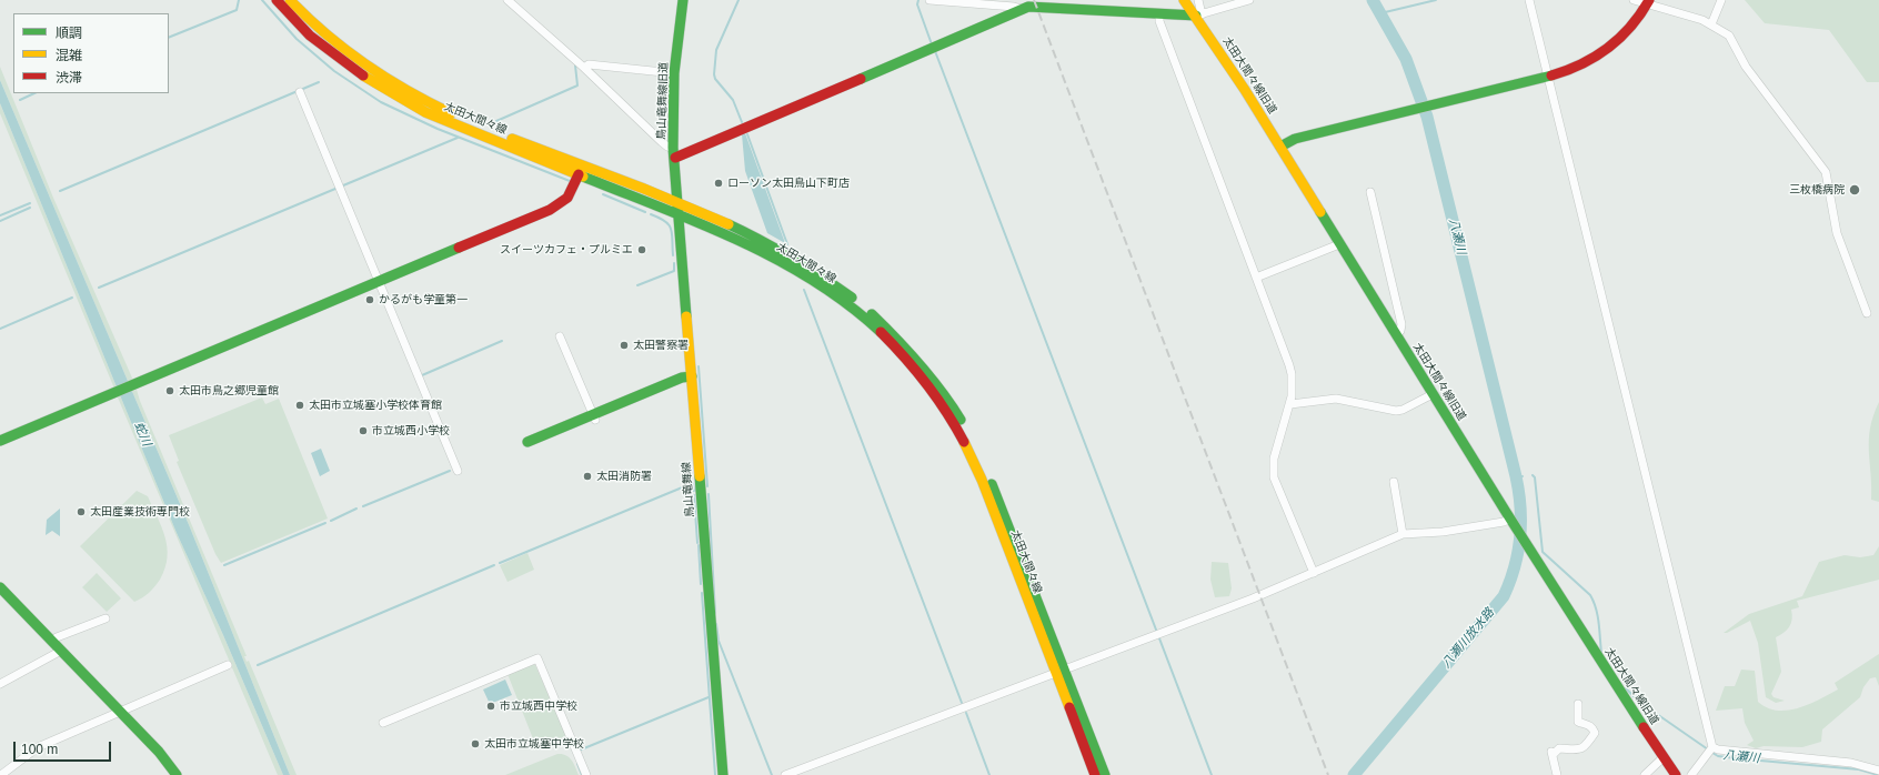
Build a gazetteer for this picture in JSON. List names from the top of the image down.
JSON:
{
  "streets": {
    "street": [
      "太田大間々線旧道",
      "鳥山竜舞線旧道",
      "太田大間々線",
      "鳥山竜舞線"
    ]
  },
  "crossings": [
    ["鳥山竜舞線旧道", "太田大間々線"],
    ["鳥山竜舞線旧道", "鳥山竜舞線"],
    ["太田大間々線", "鳥山竜舞線"]
  ],
  "water": ["八瀬川", "蛇川", "八瀬川放水路"],
  "places": [
    "ローソン太田鳥山下町店",
    "三枚橋病院",
    "スイーツカフェ・プルミエ",
    "かるがも学童第一",
    "太田警察署",
    "太田市鳥之郷児童館",
    "太田市立城塞小学校体育館",
    "市立城西小学校",
    "太田消防署",
    "太田産業技術専門校",
    "市立城西中学校",
    "太田市立城塞中学校"
  ],
  "legend": ["順調", "混雑", "渋滞"],
  "scale_bar": "100 m"
}
